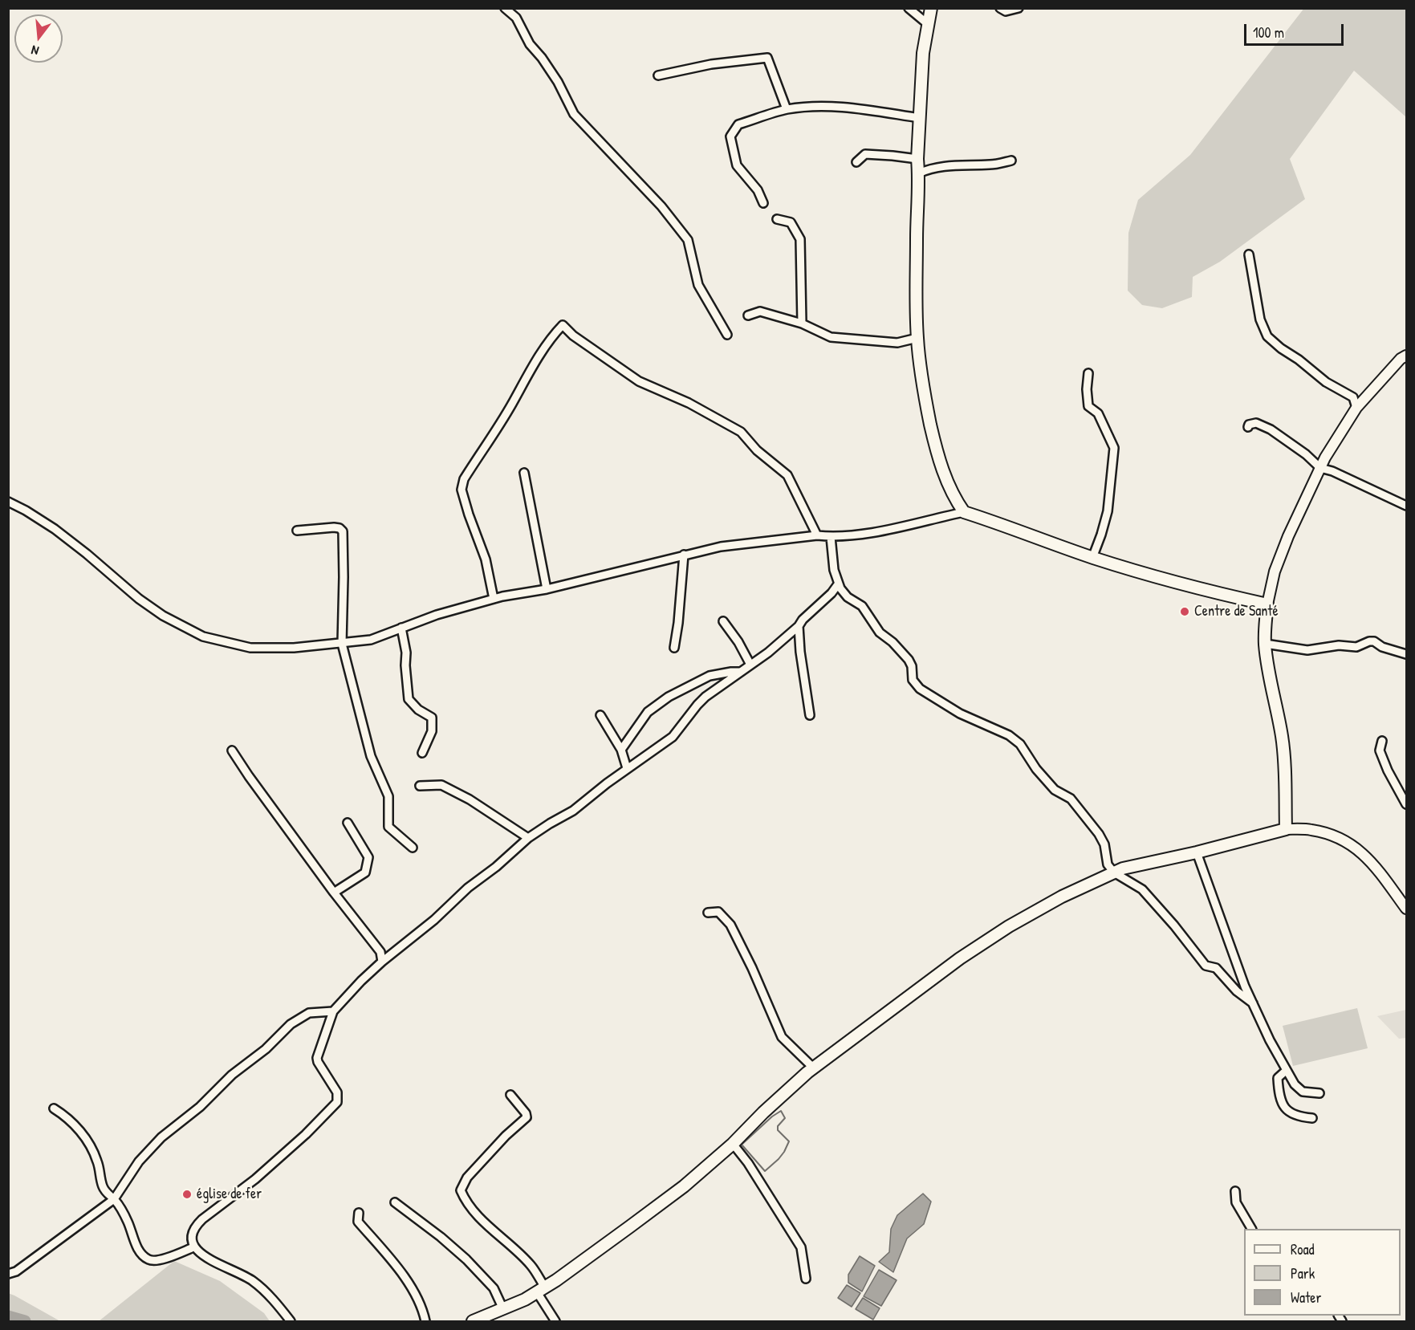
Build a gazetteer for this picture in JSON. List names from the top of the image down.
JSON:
{
  "places": ["Centre de Santé", "église de fer"],
  "legend": ["Road", "Park", "Water"],
  "scale_bar": "100 m",
  "north": "bottom"
}
